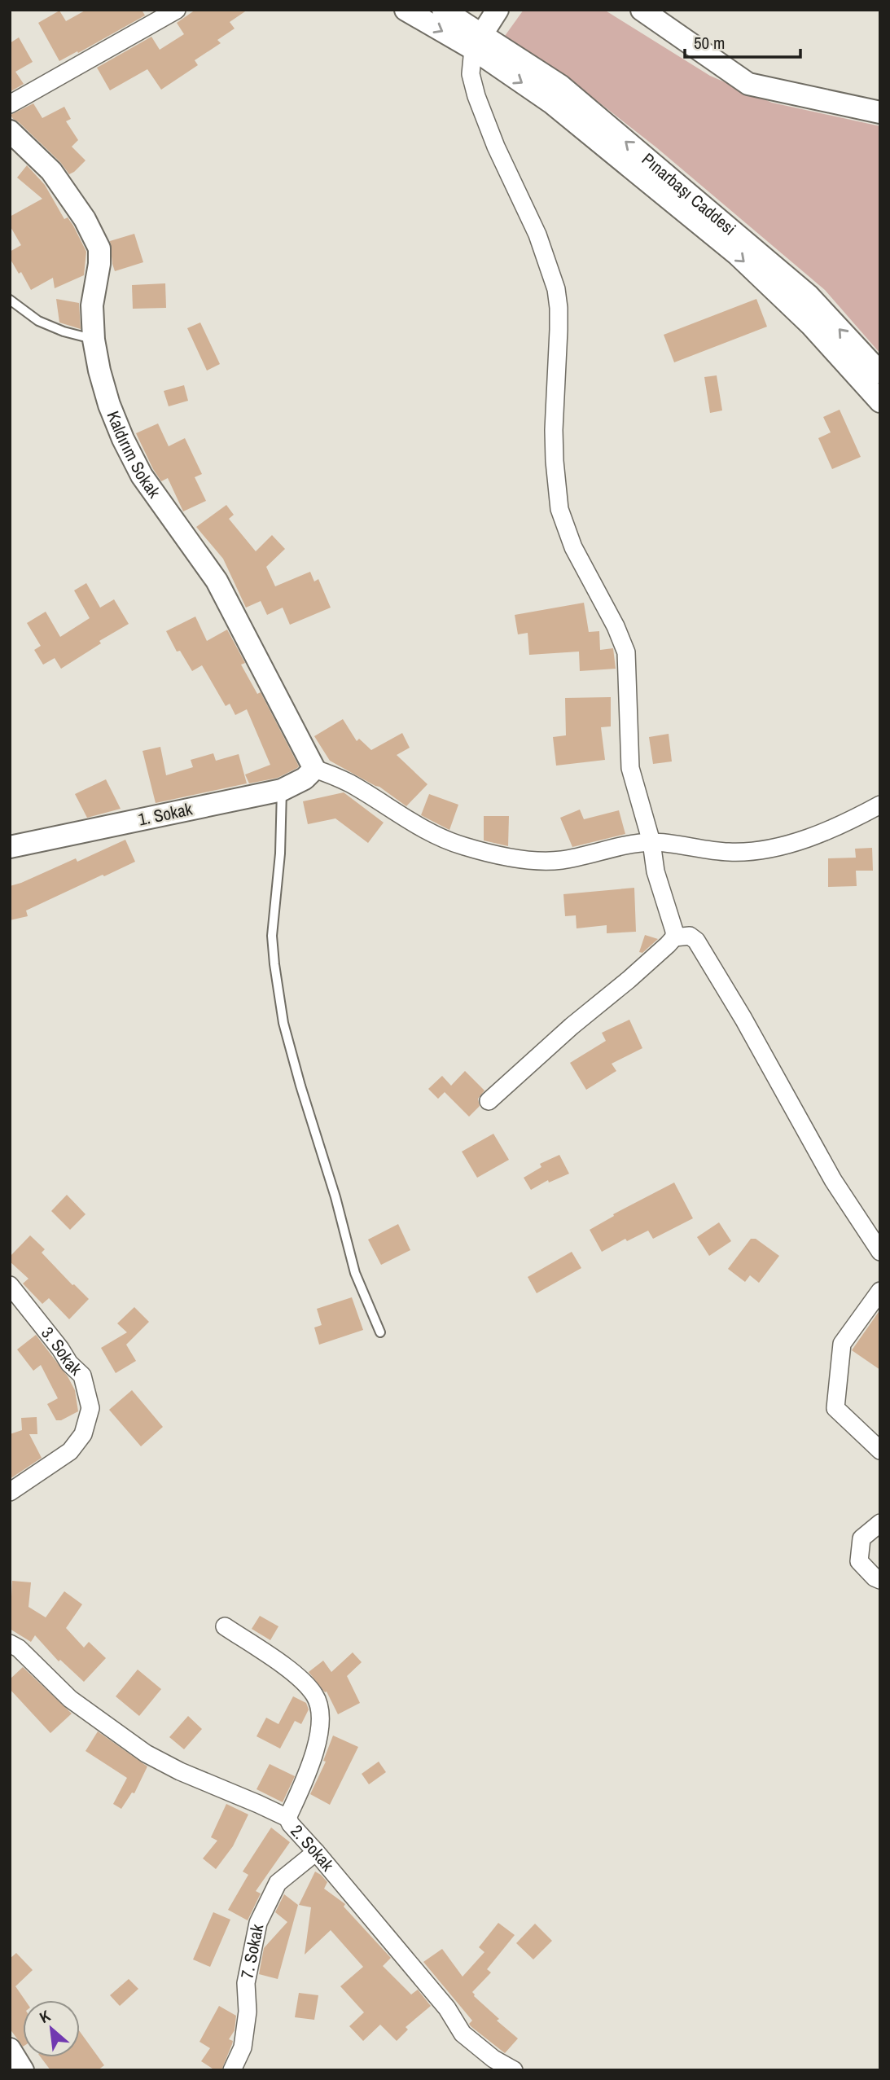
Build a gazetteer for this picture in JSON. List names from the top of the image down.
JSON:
{
  "streets": {
    "street": [
      "Pınarbaşı Caddesi",
      "Kaldırım Sokak",
      "1. Sokak",
      "3. Sokak",
      "2. Sokak",
      "7. Sokak"
    ]
  },
  "crossings": [
    ["Kaldırım Sokak", "1. Sokak"],
    ["2. Sokak", "7. Sokak"]
  ],
  "scale_bar": "50 m",
  "north": "top left"
}
